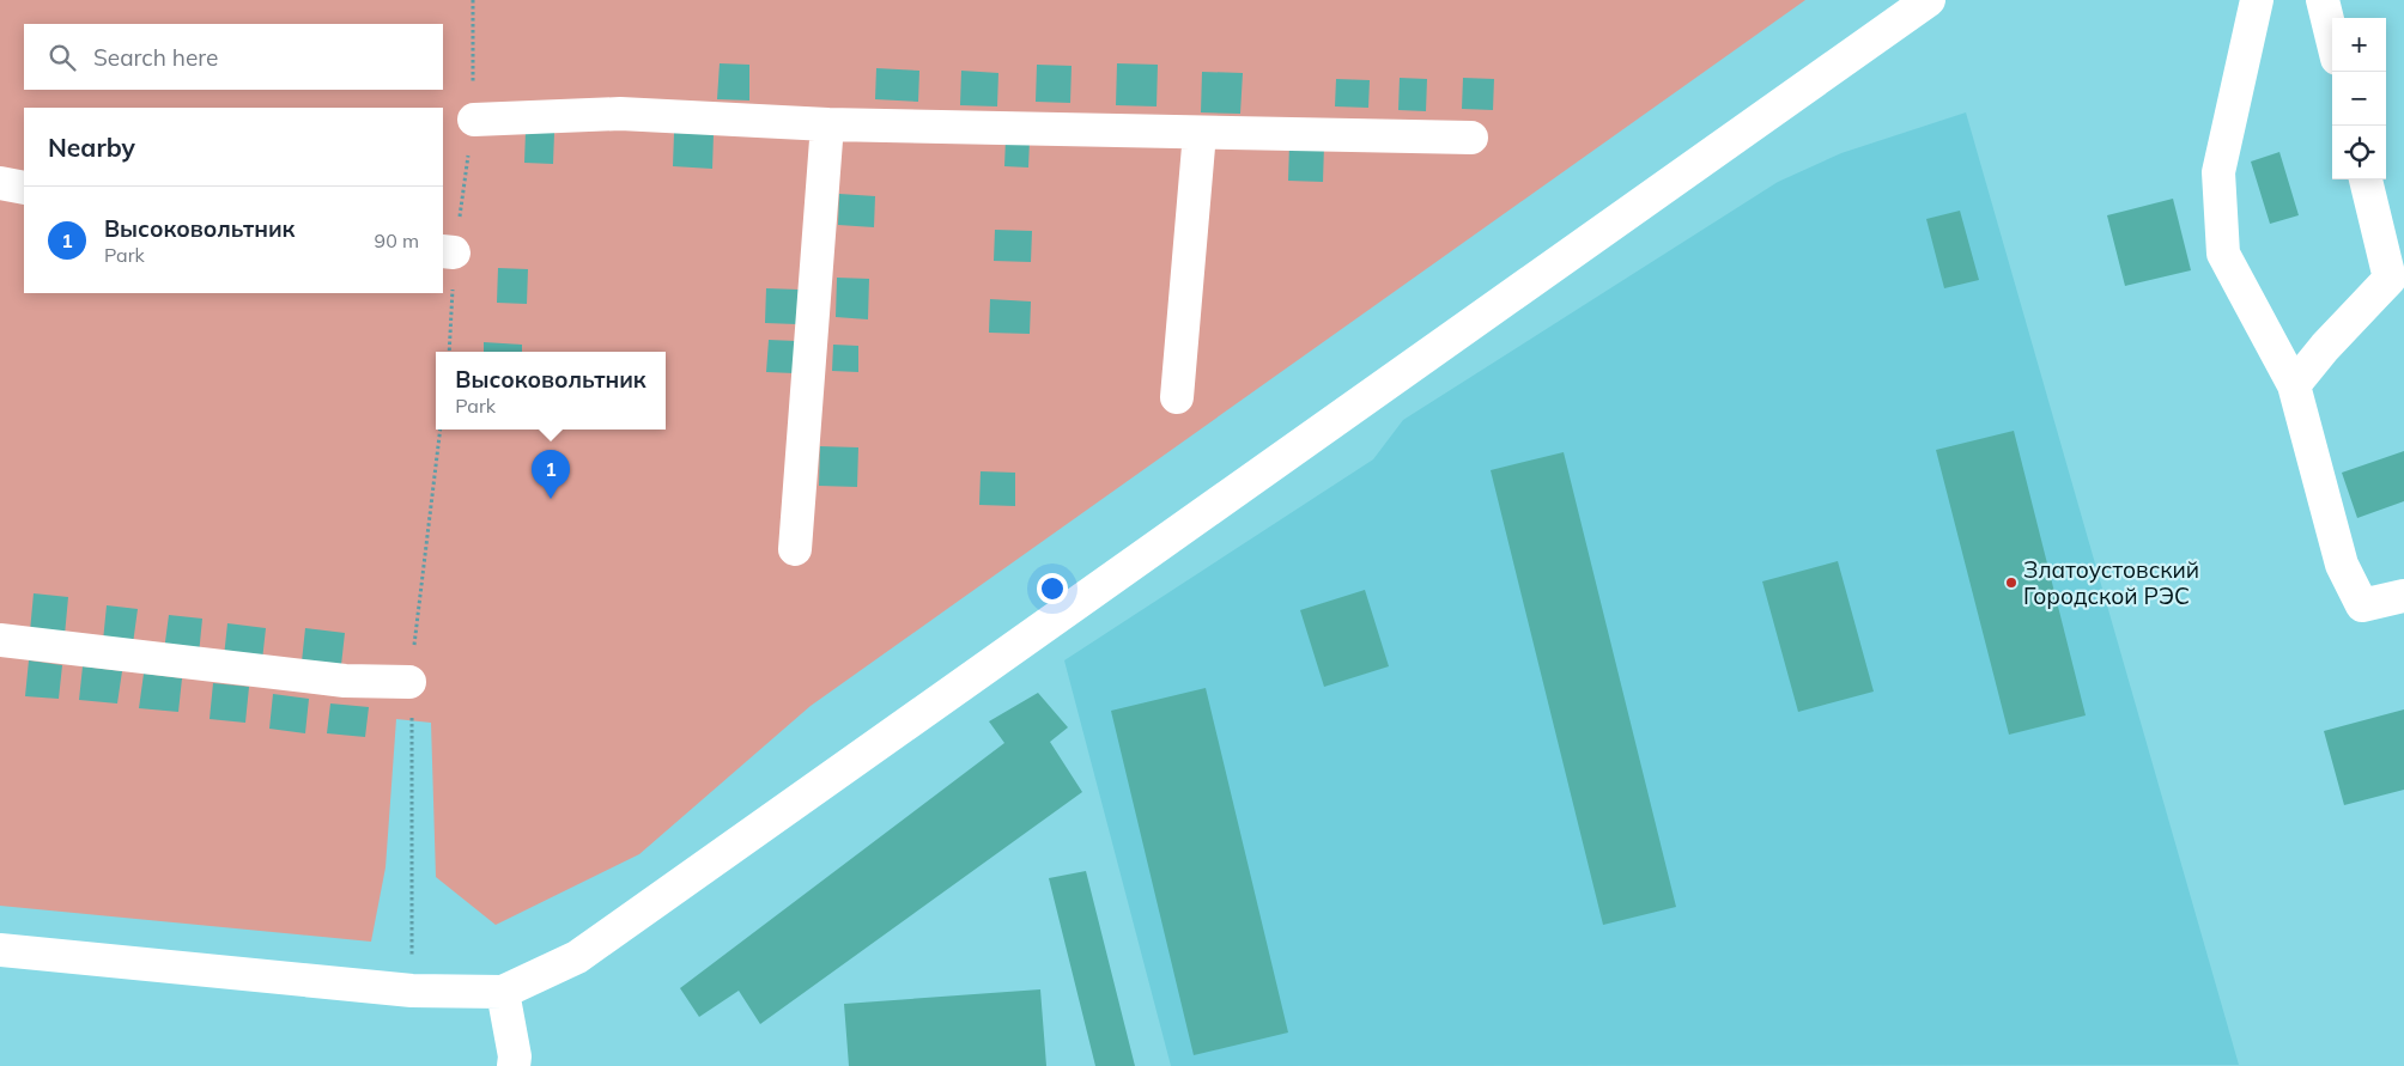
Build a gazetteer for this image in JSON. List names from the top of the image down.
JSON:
{
  "places": ["Златоустовский Городской РЭС"],
  "page": {
    "map_buttons": ["+", "−"],
    "search": "Search here",
    "heading": "Nearby",
    "list": [
      {
        "mark": "1",
        "name": "Высоковольтник",
        "note": "Park",
        "value": "90 m"
      }
    ],
    "popup": ["Высоковольтник", "Park"],
    "pins": "1"
  }
}
